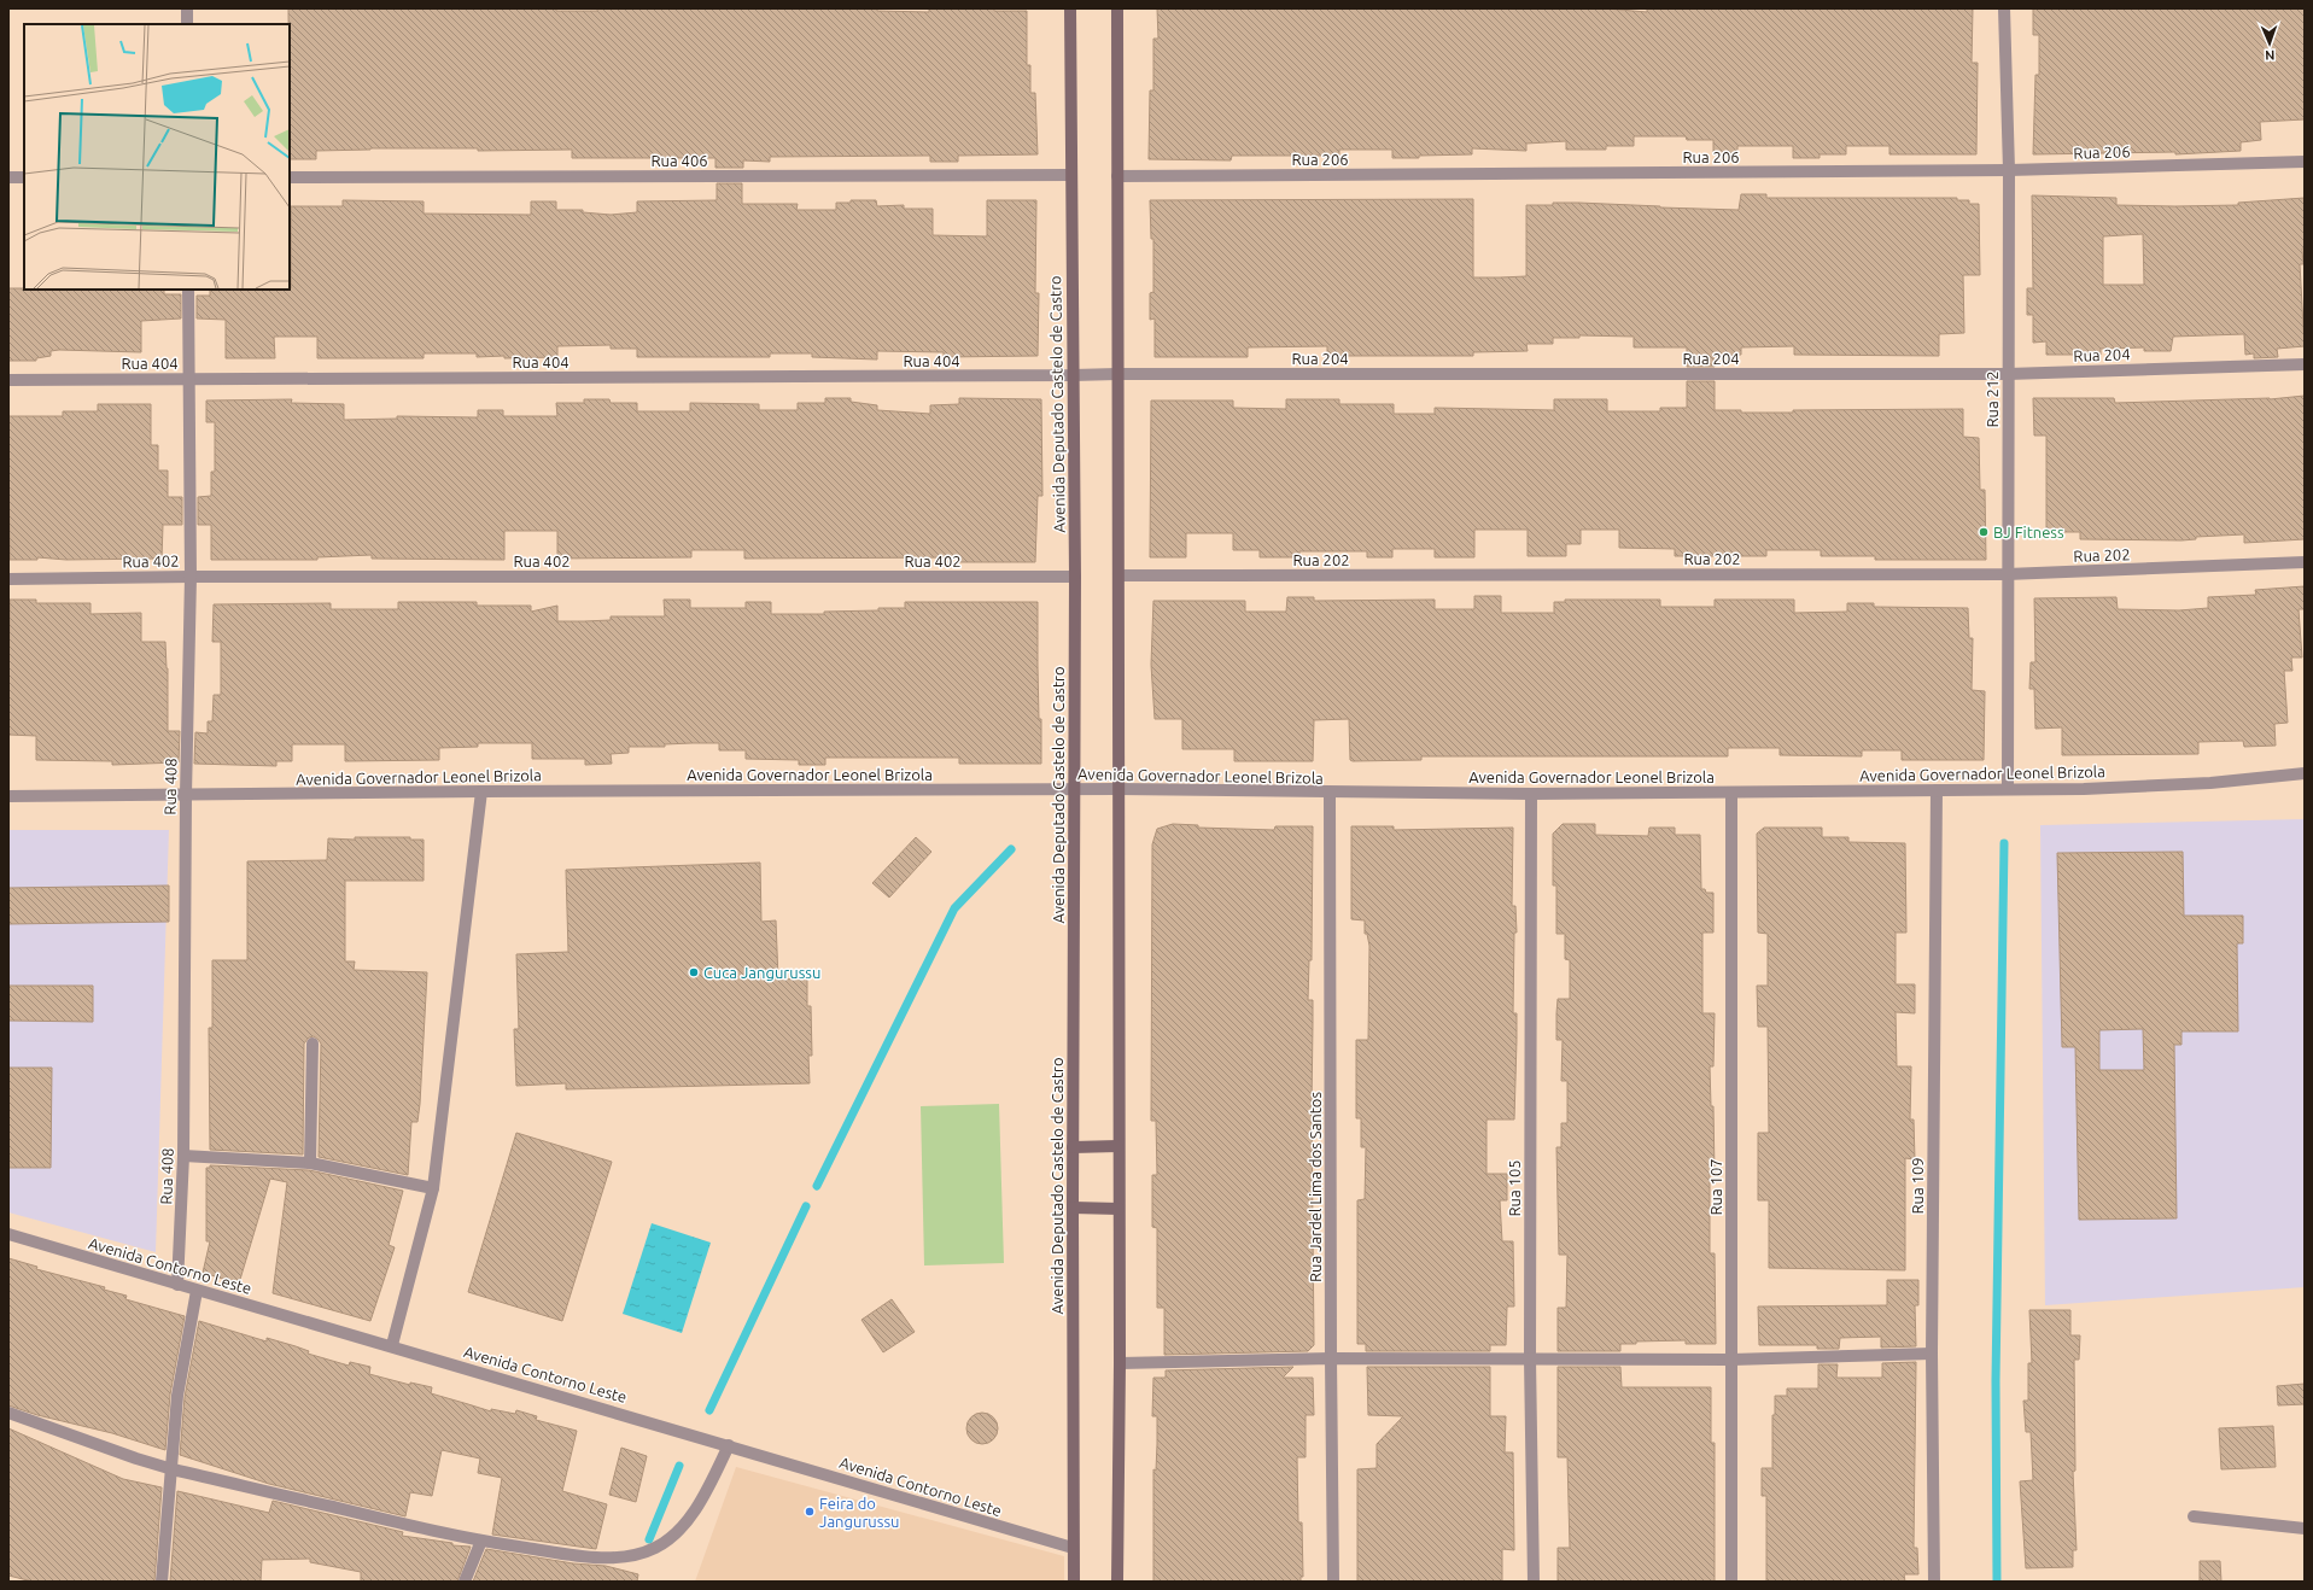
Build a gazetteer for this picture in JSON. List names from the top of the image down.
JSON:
{
  "streets": {
    "main road": ["Avenida Deputado Castelo de Castro"],
    "street": [
      "Rua 206",
      "Rua 406",
      "Rua 204",
      "Rua 404",
      "Rua 212",
      "Rua 202",
      "Rua 402",
      "Avenida Governador Leonel Brizola",
      "Rua 408",
      "Rua 109",
      "Rua Jardel Lima dos Santos",
      "Rua 107",
      "Rua 105",
      "Avenida Contorno Leste"
    ]
  },
  "crossings": [
    ["Rua 206", "Rua 212"],
    ["Rua 406", "Avenida Deputado Castelo de Castro"],
    ["Rua 204", "Rua 404"],
    ["Rua 204", "Rua 212"],
    ["Rua 204", "Avenida Deputado Castelo de Castro"],
    ["Rua 404", "Avenida Deputado Castelo de Castro"],
    ["Rua 404", "Rua 408"],
    ["Rua 212", "Rua 202"],
    ["Rua 212", "Avenida Governador Leonel Brizola"],
    ["Avenida Deputado Castelo de Castro", "Rua 402"],
    ["Avenida Deputado Castelo de Castro", "Avenida Governador Leonel Brizola"],
    ["Avenida Deputado Castelo de Castro", "Avenida Contorno Leste"],
    ["Rua 402", "Rua 408"],
    ["Avenida Governador Leonel Brizola", "Rua 408"],
    ["Avenida Governador Leonel Brizola", "Rua 109"],
    ["Avenida Governador Leonel Brizola", "Rua Jardel Lima dos Santos"],
    ["Avenida Governador Leonel Brizola", "Rua 107"],
    ["Avenida Governador Leonel Brizola", "Rua 105"],
    ["Rua 408", "Avenida Contorno Leste"]
  ],
  "places": ["BJ Fitness", "Cuca Jangurussu", "Feira do Jangurussu"],
  "north": "bottom"
}
